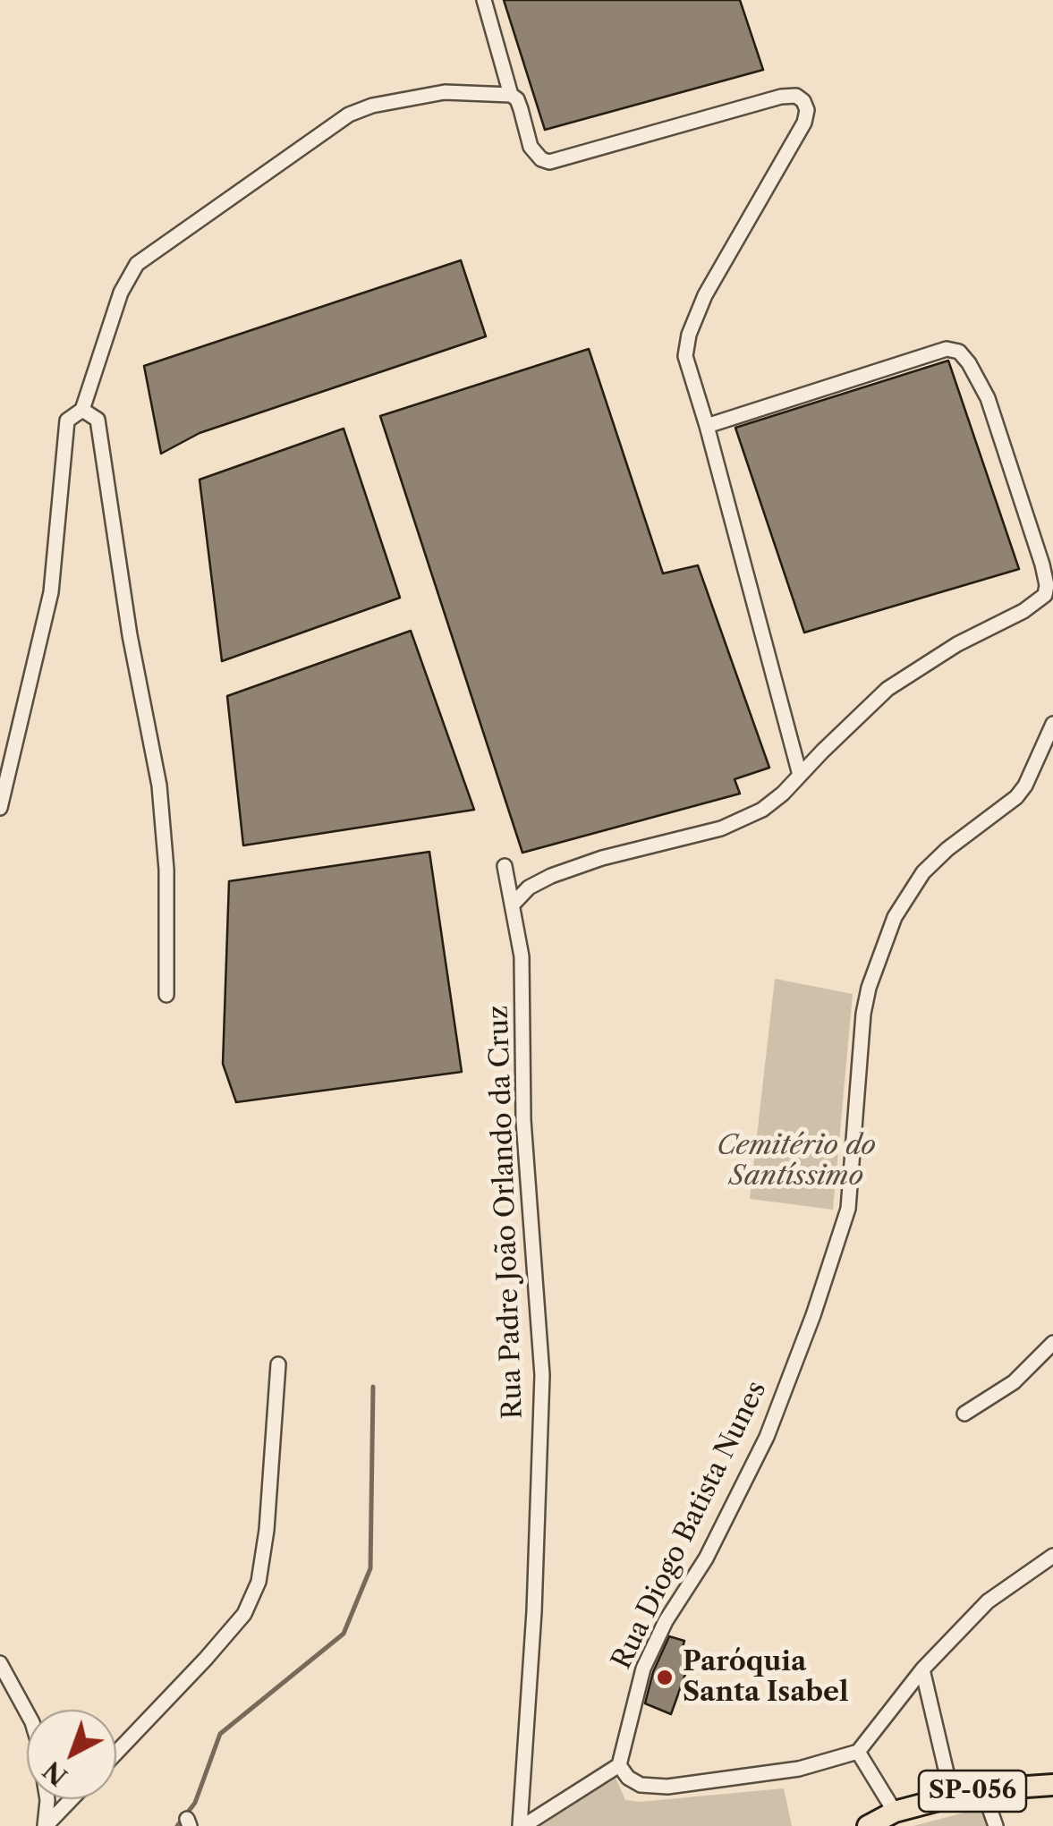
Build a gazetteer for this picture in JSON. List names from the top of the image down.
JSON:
{
  "streets": {
    "main road": ["SP-056"],
    "street": ["Rua Padre João Orlando da Cruz", "Rua Diogo Batista Nunes"]
  },
  "parks": ["Cemitério do Santíssimo"],
  "places": ["Paróquia Santa Isabel"],
  "north": "bottom left"
}
